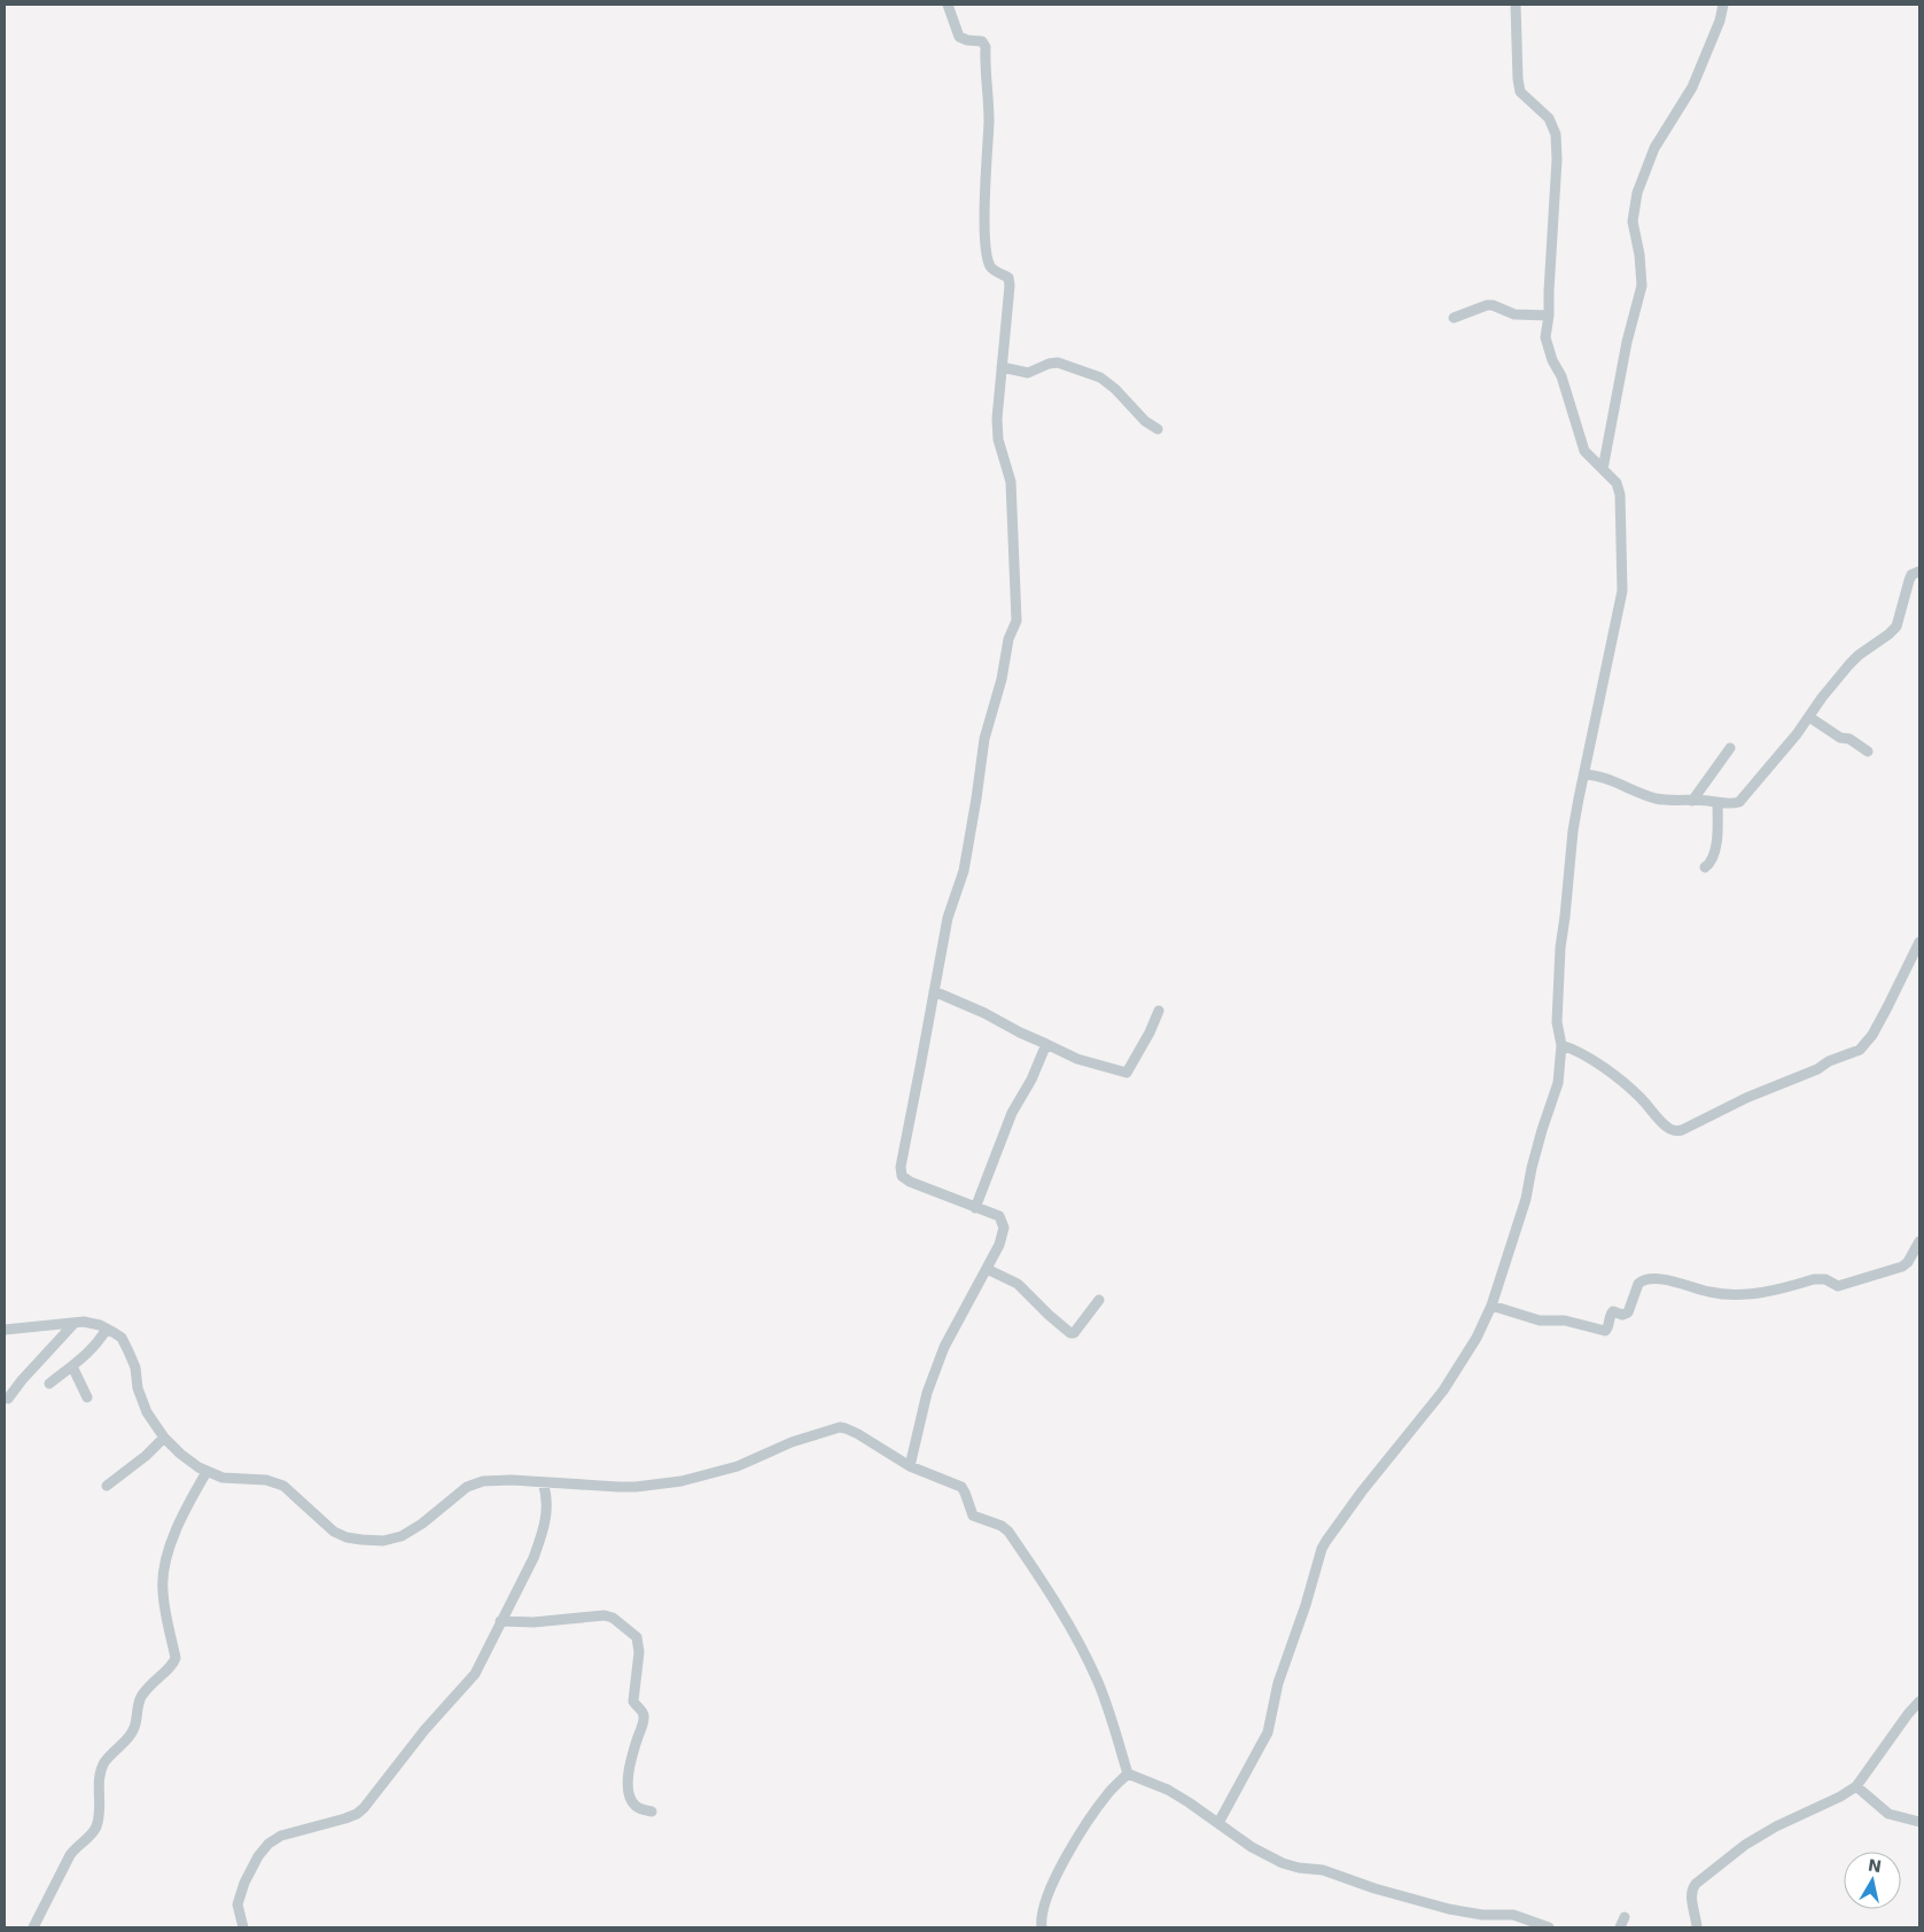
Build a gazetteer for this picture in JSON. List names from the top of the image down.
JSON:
{
  "north": "top"
}
